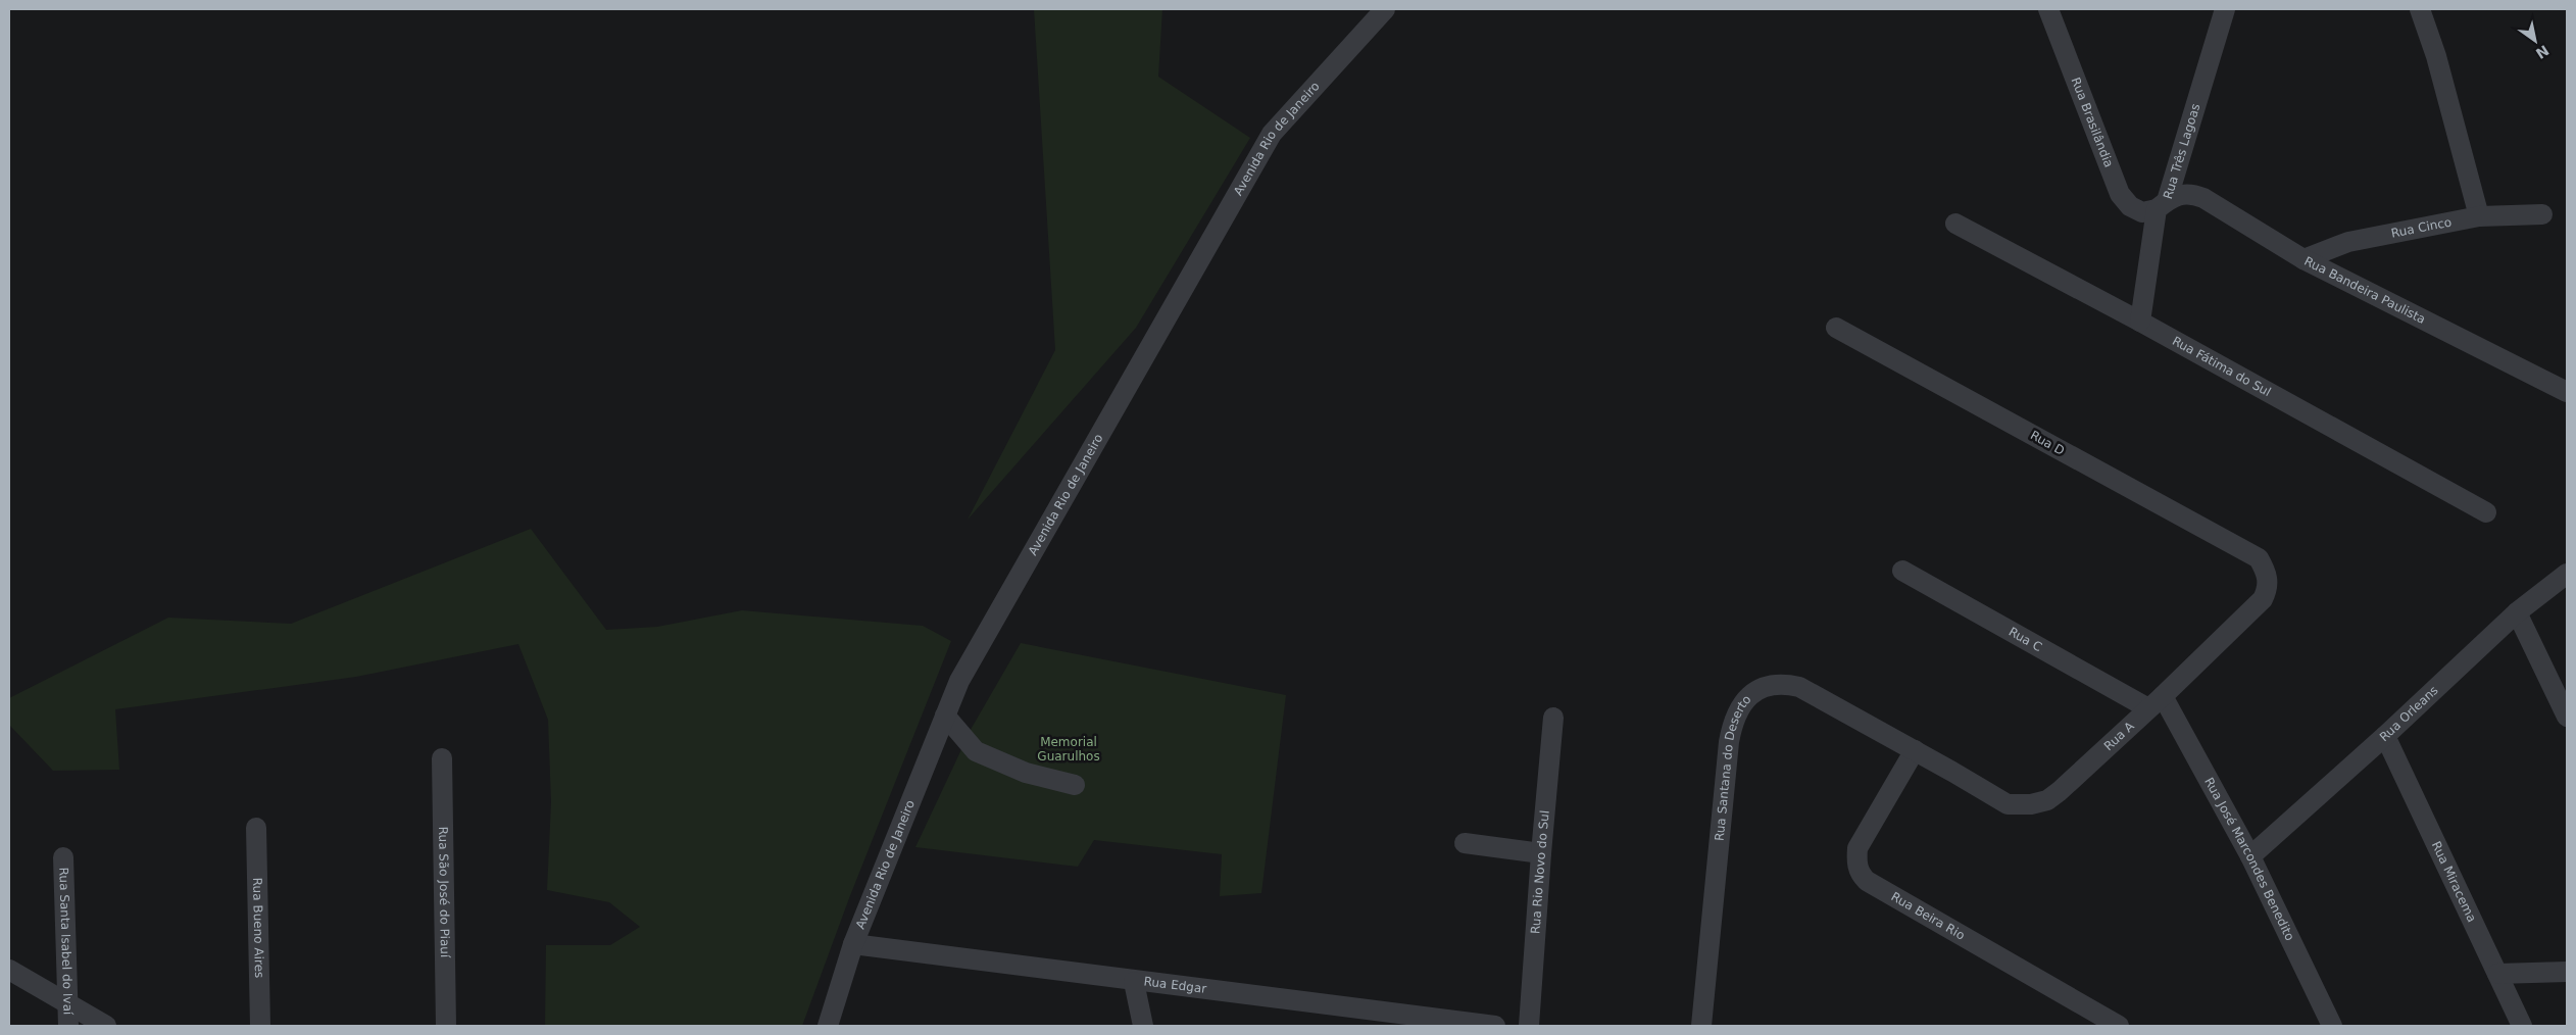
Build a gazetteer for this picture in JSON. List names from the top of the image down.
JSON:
{
  "streets": {
    "street": [
      "Rua Brasilândia",
      "Avenida Rio de Janeiro",
      "Rua Três Lagoas",
      "Rua Cinco",
      "Rua Bandeira Paulista",
      "Rua Fátima do Sul",
      "Rua D",
      "Rua C",
      "Rua Orleans",
      "Rua A",
      "Rua Santana do Deserto",
      "Rua José Marcondes Benedito",
      "Rua Rio Novo do Sul",
      "Rua Miracema",
      "Rua São José do Piauí",
      "Rua Beira Rio",
      "Rua Bueno Aires",
      "Rua Santa Isabel do Ivaí",
      "Rua Edgar"
    ]
  },
  "crossings": [
    ["Rua Brasilândia", "Rua Três Lagoas"],
    ["Rua Brasilândia", "Rua Bandeira Paulista"],
    ["Avenida Rio de Janeiro", "Rua Edgar"],
    ["Rua Três Lagoas", "Rua Bandeira Paulista"],
    ["Rua Três Lagoas", "Rua Fátima do Sul"],
    ["Rua Cinco", "Rua Bandeira Paulista"],
    ["Rua D", "Rua A"],
    ["Rua C", "Rua A"],
    ["Rua C", "Rua José Marcondes Benedito"],
    ["Rua Orleans", "Rua José Marcondes Benedito"],
    ["Rua Orleans", "Rua Miracema"],
    ["Rua A", "Rua Santana do Deserto"],
    ["Rua A", "Rua José Marcondes Benedito"],
    ["Rua A", "Rua Beira Rio"],
    ["Rua Santana do Deserto", "Rua Beira Rio"]
  ],
  "parks": ["Memorial Guarulhos"],
  "north": "bottom right"
}
